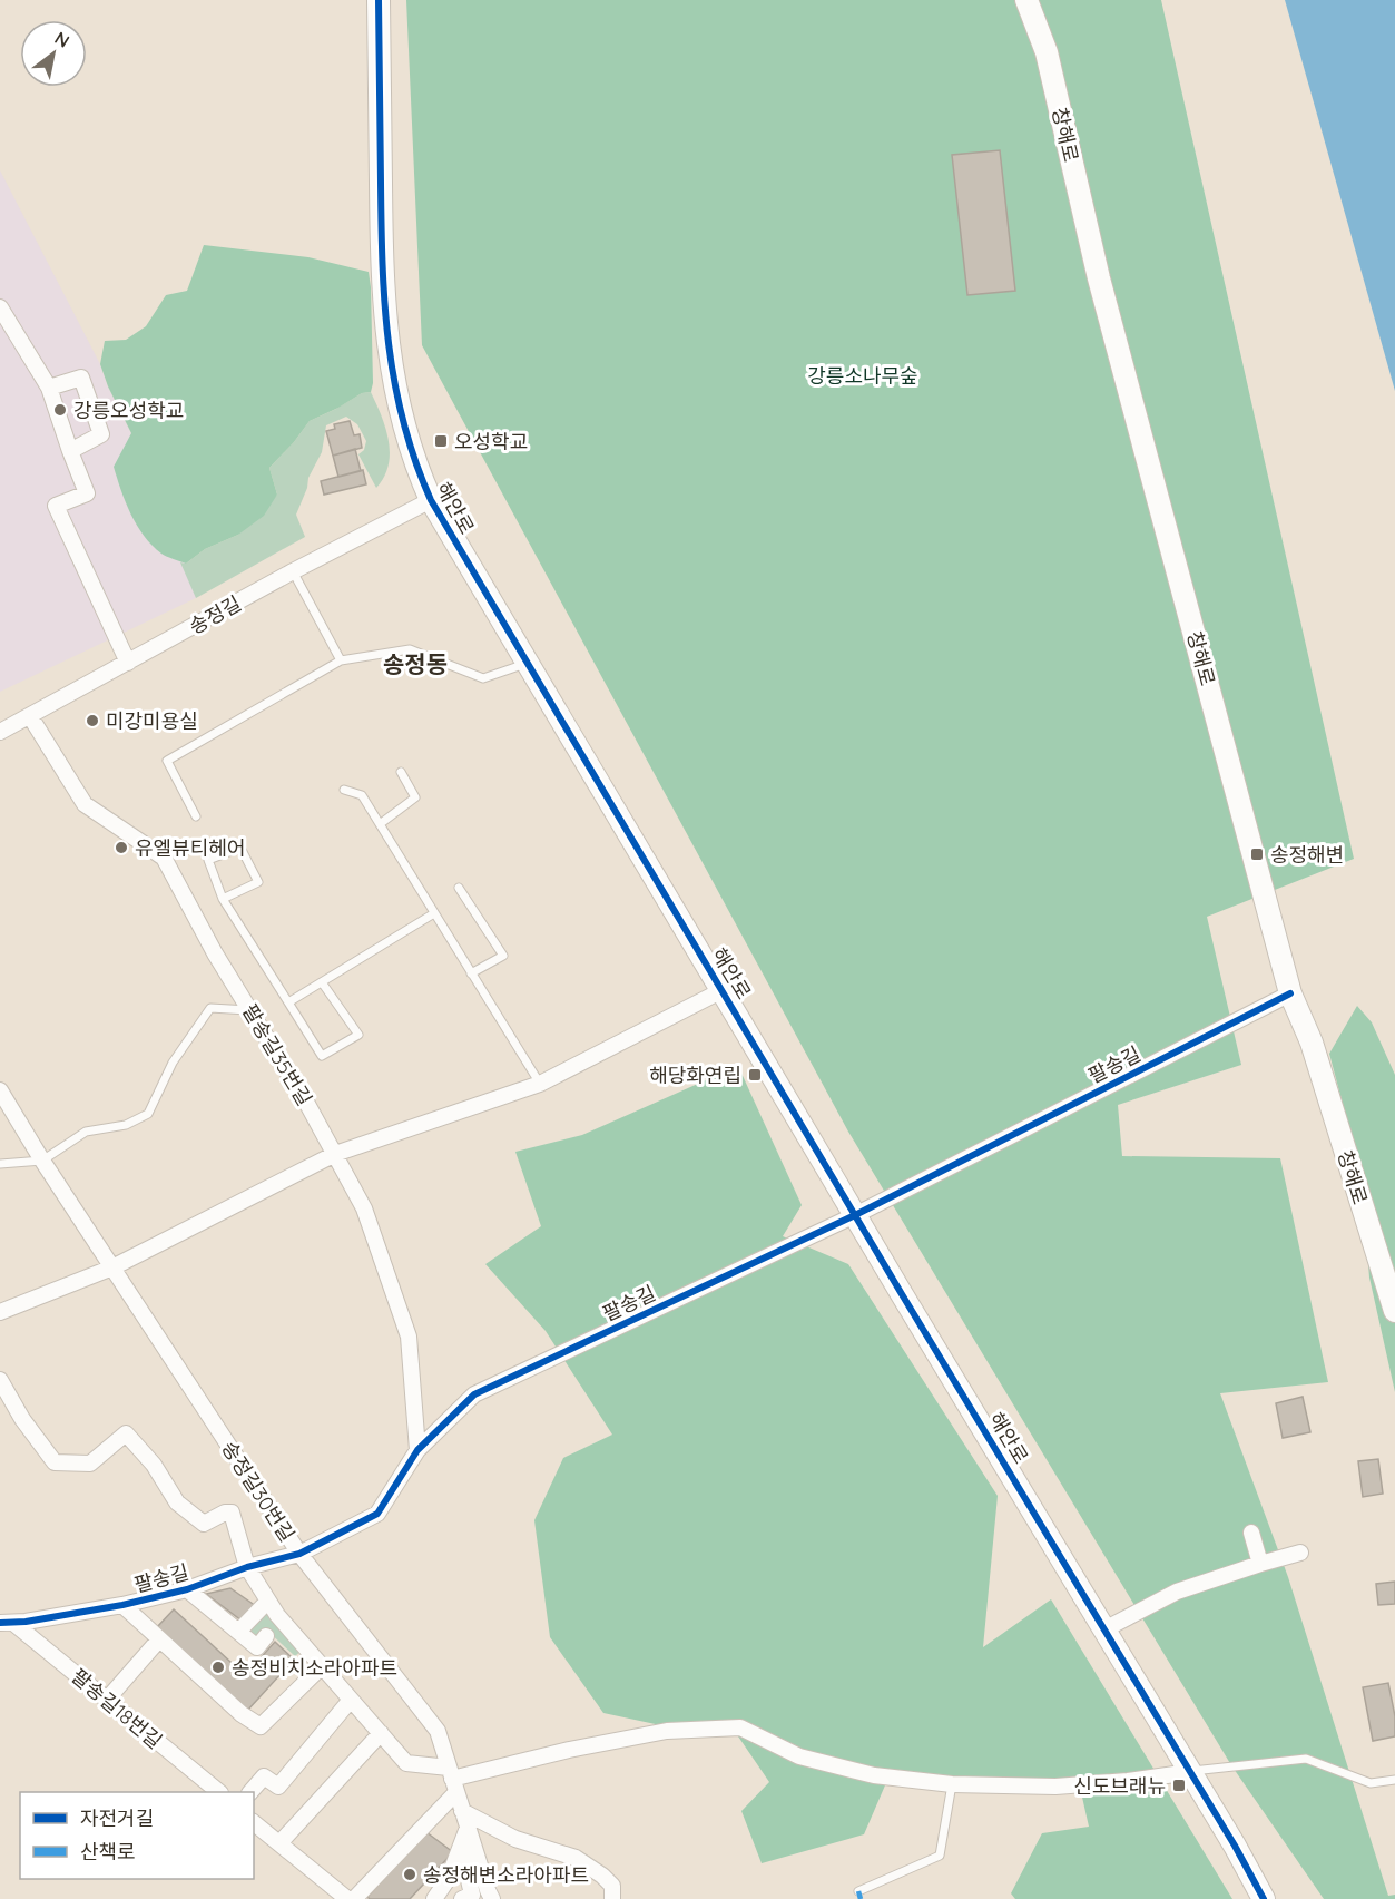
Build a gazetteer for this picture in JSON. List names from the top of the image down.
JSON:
{
  "streets": {
    "street": [
      "창해로",
      "해안로",
      "송정길",
      "팔송길35번길",
      "팔송길",
      "송정길30번길",
      "팔송길18번길"
    ]
  },
  "crossings": [
    ["창해로", "팔송길"],
    ["해안로", "송정길"],
    ["해안로", "팔송길"],
    ["송정길", "팔송길35번길"],
    ["팔송길35번길", "팔송길"],
    ["팔송길", "송정길30번길"],
    ["팔송길", "팔송길18번길"]
  ],
  "districts": ["송정동"],
  "parks": ["강릉소나무숲"],
  "places": {
    "other": [
      "강릉오성학교",
      "미강미용실",
      "유엘뷰티헤어",
      "송정비치소라아파트",
      "송정해변소라아파트"
    ],
    "transit": [
      "오성학교",
      "송정해변",
      "해당화연립",
      "신도브래뉴"
    ]
  },
  "legend": ["자전거길", "산책로"],
  "north": "top right"
}
